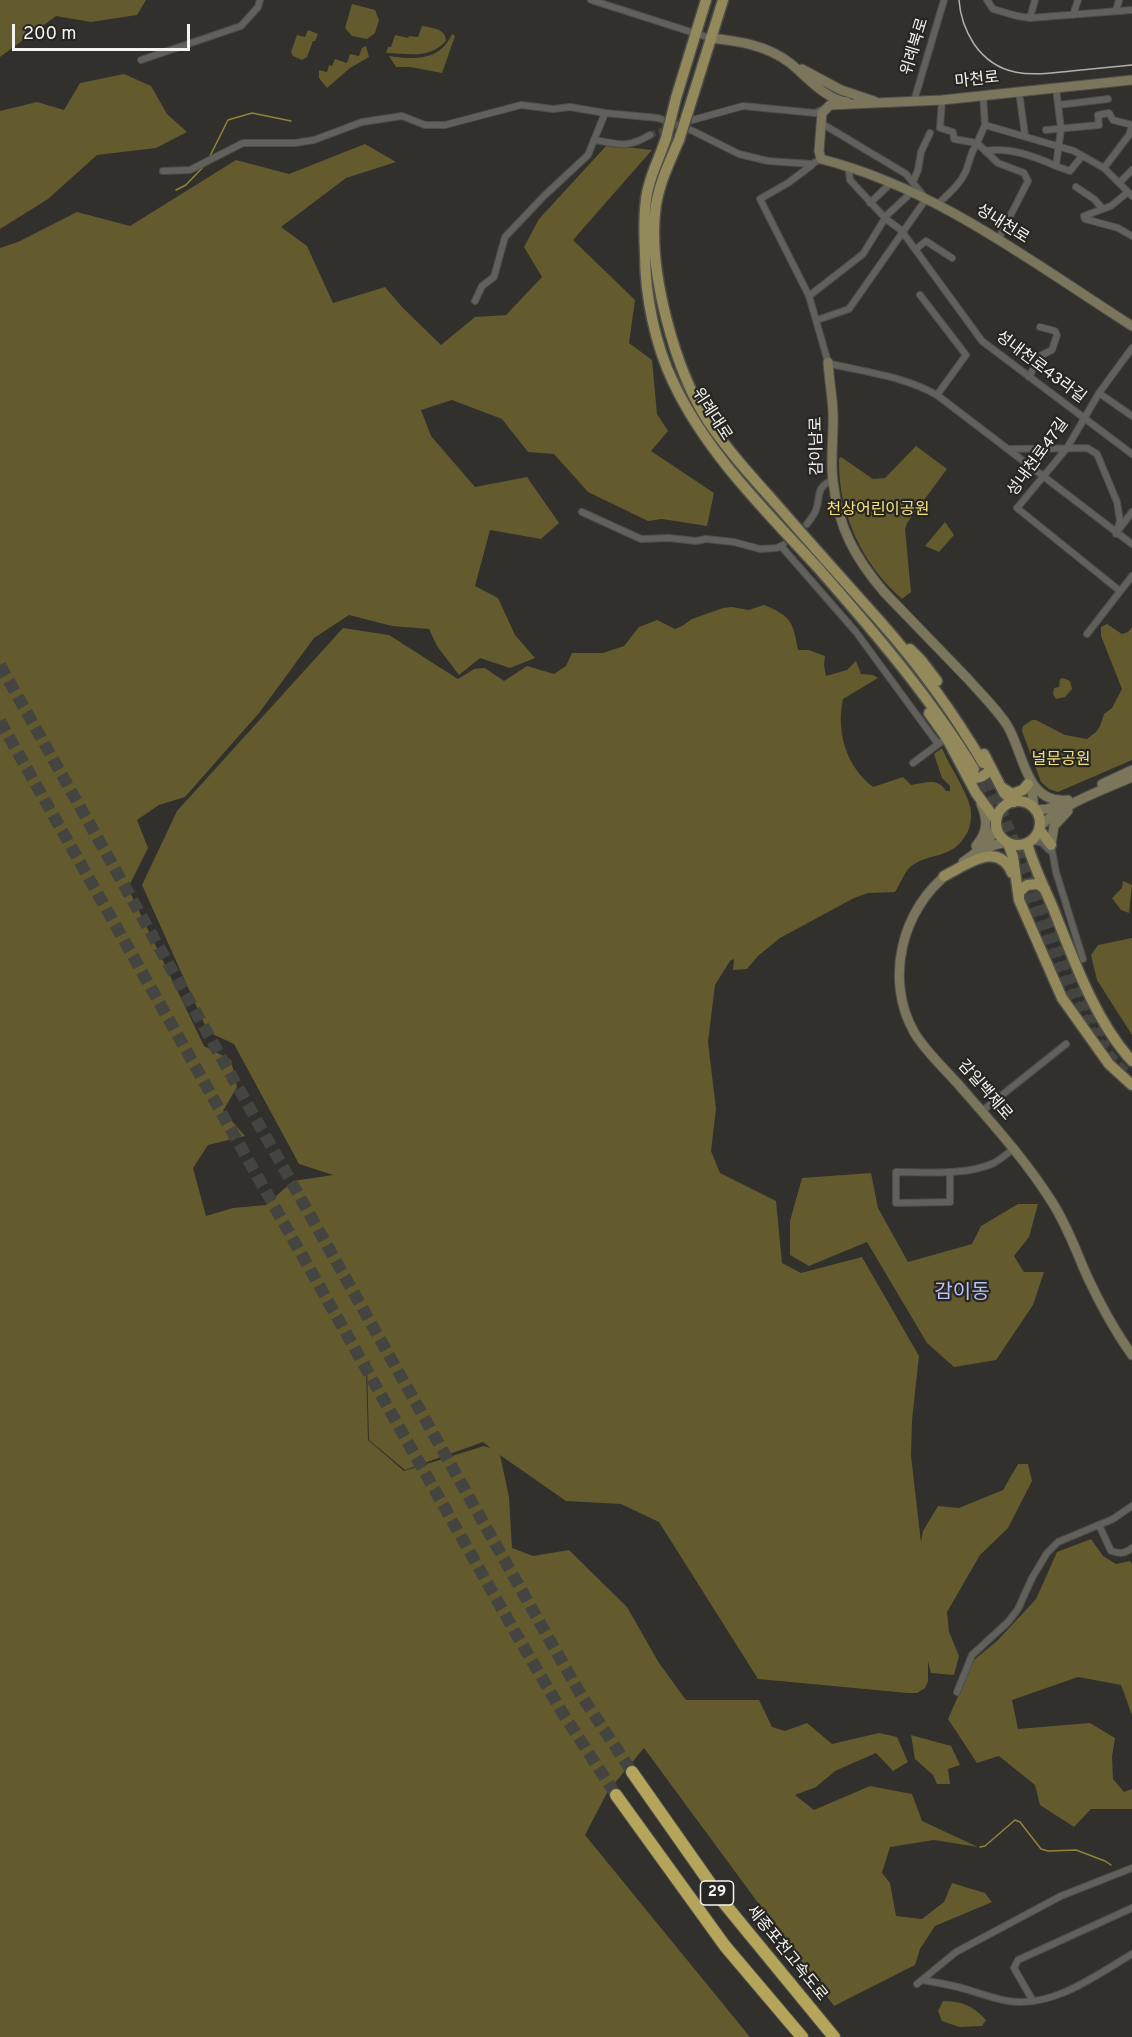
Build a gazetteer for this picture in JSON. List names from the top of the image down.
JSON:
{
  "streets": {
    "highway": ["29", "세종포천고속도로"],
    "main road": [
      "마천로",
      "성내천로",
      "위례대로",
      "감이남로",
      "감일백제로"
    ],
    "street": ["위례북로", "성내천로43라길", "성내천로47길"]
  },
  "crossings": [
    ["위례북로", "마천로"],
    ["성내천로", "감이남로"],
    ["성내천로43라길", "성내천로47길"]
  ],
  "districts": ["감이동"],
  "parks": ["천상어린이공원", "널문공원"],
  "scale_bar": "200 m"
}
